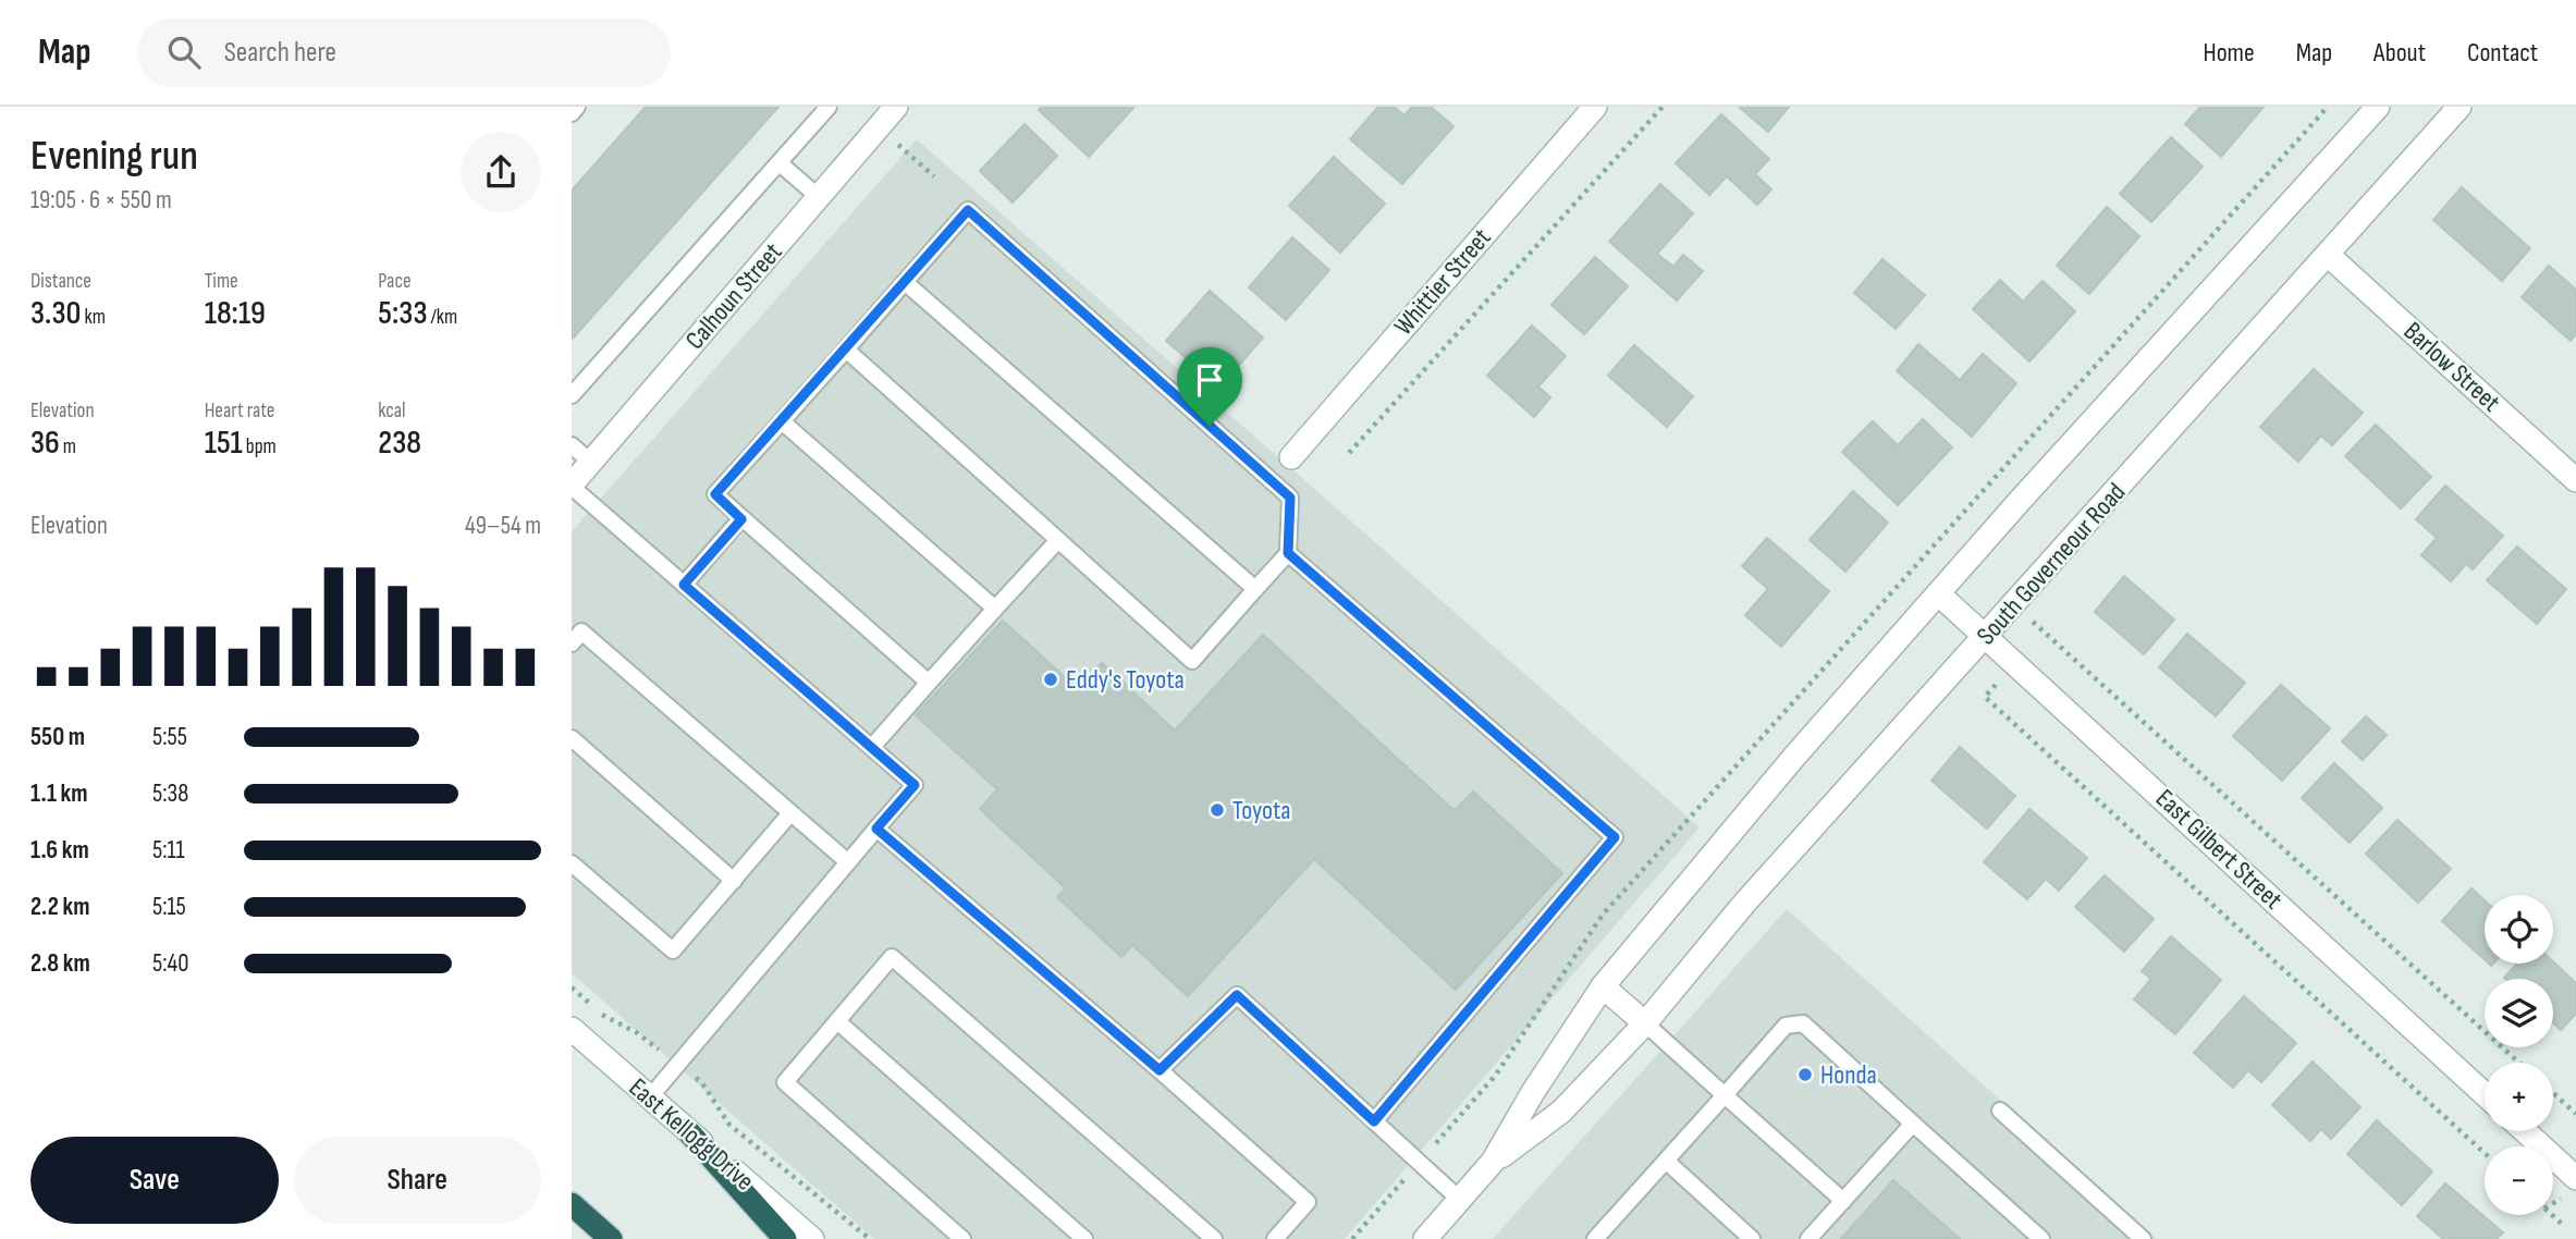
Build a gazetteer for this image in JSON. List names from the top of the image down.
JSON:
{
  "streets": {
    "street": [
      "Whittier Street",
      "Calhoun Street",
      "Barlow Street",
      "South Governeour Road",
      "East Gilbert Street",
      "East Kellogg Drive"
    ]
  },
  "crossings": [
    ["Barlow Street", "South Governeour Road"],
    ["South Governeour Road", "East Gilbert Street"]
  ],
  "places": ["Eddy's Toyota", "Toyota", "Honda"],
  "page": {
    "header": "Map",
    "search": "Search here",
    "nav": [
      "Home",
      "Map",
      "About",
      "Contact"
    ],
    "heading": ["Evening run", "19:05 · 6 × 550 m"],
    "stats": [
      ["Distance", "3.30 km"],
      ["Time", "18:19"],
      ["Pace", "5:33 /km"],
      ["Elevation", "36 m"],
      ["Heart rate", "151 bpm"],
      ["kcal", "238"]
    ],
    "chart": ["Elevation", "49–54 m"],
    "list": [
      {
        "name": "550 m",
        "note": "5:55"
      },
      {
        "name": "1.1 km",
        "note": "5:38"
      },
      {
        "name": "1.6 km",
        "note": "5:11"
      },
      {
        "name": "2.2 km",
        "note": "5:15"
      },
      {
        "name": "2.8 km",
        "note": "5:40"
      }
    ],
    "map_buttons": ["+", "−"],
    "buttons": ["Save", "Share"]
  }
}
